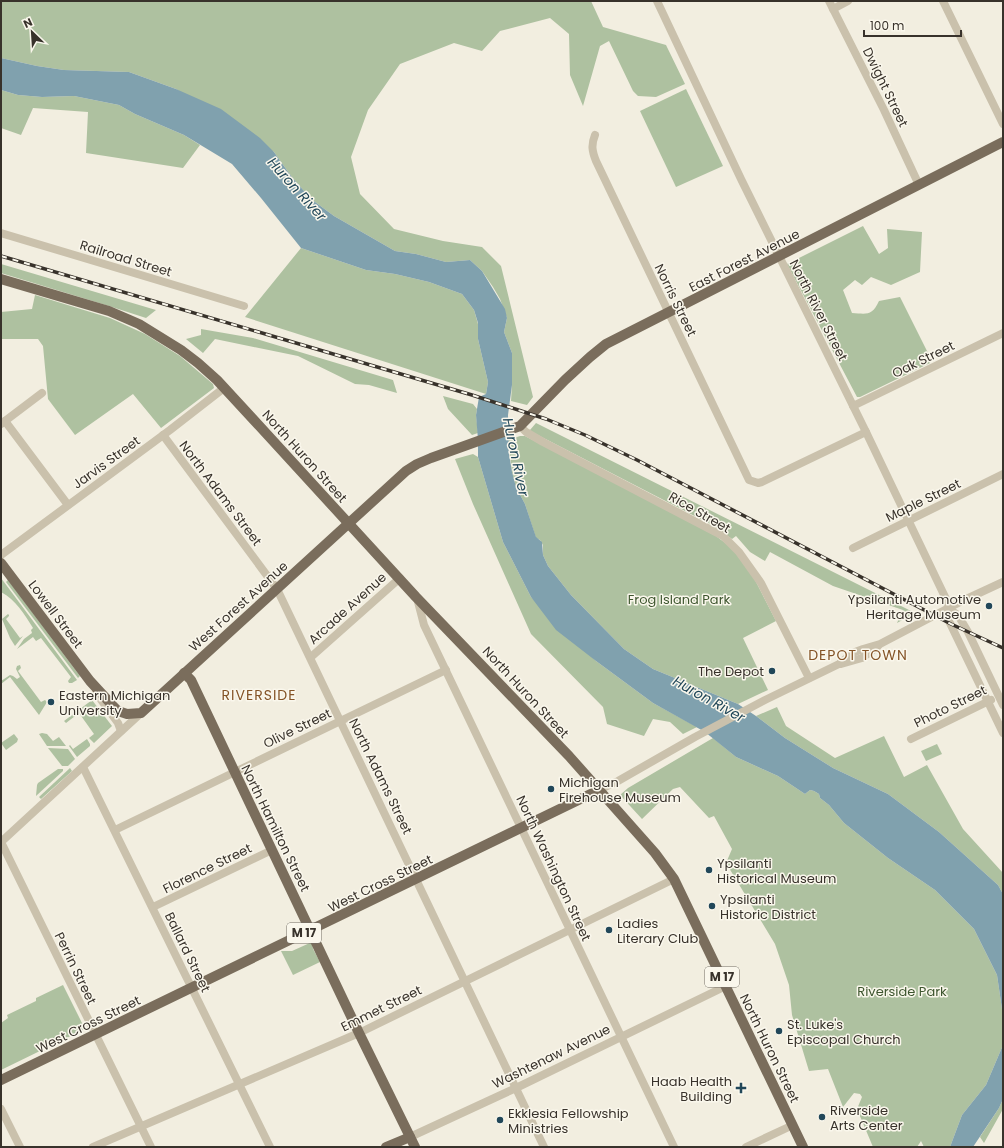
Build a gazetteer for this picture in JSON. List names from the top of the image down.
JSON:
{
  "streets": {
    "main road": [
      "East Forest Avenue",
      "North Huron Street",
      "West Forest Avenue",
      "Lowell Street",
      "North Hamilton Street",
      "West Cross Street",
      "M 17",
      "Washtenaw Avenue"
    ],
    "street": [
      "Dwight Street",
      "Railroad Street",
      "Norris Street",
      "North River Street",
      "Oak Street",
      "Jarvis Street",
      "North Adams Street",
      "Maple Street",
      "Rice Street",
      "Arcade Avenue",
      "Photo Street",
      "Olive Street",
      "Florence Street",
      "North Washington Street",
      "Ballard Street",
      "Perrin Street",
      "Emmet Street"
    ]
  },
  "crossings": [
    ["Dwight Street", "East Forest Avenue"],
    ["East Forest Avenue", "Norris Street"],
    ["East Forest Avenue", "North River Street"],
    ["East Forest Avenue", "Rice Street"],
    ["East Forest Avenue", "West Forest Avenue"],
    ["Norris Street", "North River Street"],
    ["North River Street", "Oak Street"],
    ["North River Street", "Maple Street"],
    ["North River Street", "Photo Street"],
    ["North River Street", "West Cross Street"],
    ["North Huron Street", "Jarvis Street"],
    ["North Huron Street", "West Forest Avenue"],
    ["North Huron Street", "Arcade Avenue"],
    ["North Huron Street", "North Washington Street"],
    ["North Huron Street", "West Cross Street"],
    ["North Huron Street", "Emmet Street"],
    ["North Huron Street", "Washtenaw Avenue"],
    ["Jarvis Street", "North Adams Street"],
    ["North Adams Street", "West Forest Avenue"],
    ["North Adams Street", "Arcade Avenue"],
    ["North Adams Street", "Olive Street"],
    ["North Adams Street", "West Cross Street"],
    ["North Adams Street", "Emmet Street"],
    ["North Adams Street", "Washtenaw Avenue"],
    ["Rice Street", "West Forest Avenue"],
    ["Rice Street", "West Cross Street"],
    ["West Forest Avenue", "Lowell Street"],
    ["West Forest Avenue", "North Hamilton Street"],
    ["West Forest Avenue", "Ballard Street"],
    ["West Forest Avenue", "Perrin Street"],
    ["Olive Street", "North Hamilton Street"],
    ["Olive Street", "North Washington Street"],
    ["Olive Street", "Ballard Street"],
    ["North Hamilton Street", "Florence Street"],
    ["North Hamilton Street", "West Cross Street"],
    ["North Hamilton Street", "Emmet Street"],
    ["North Hamilton Street", "Washtenaw Avenue"],
    ["Florence Street", "Ballard Street"],
    ["North Washington Street", "West Cross Street"],
    ["North Washington Street", "Emmet Street"],
    ["North Washington Street", "Washtenaw Avenue"],
    ["West Cross Street", "Ballard Street"],
    ["West Cross Street", "Perrin Street"],
    ["Ballard Street", "Emmet Street"],
    ["Perrin Street", "Emmet Street"]
  ],
  "districts": ["DEPOT TOWN", "RIVERSIDE"],
  "water": ["Huron River"],
  "parks": ["Frog Island Park", "Riverside Park"],
  "places": {
    "other": [
      "Ypsilanti Automotive Heritage Museum",
      "The Depot",
      "Eastern Michigan University",
      "Michigan Firehouse Museum",
      "Ypsilanti Historical Museum",
      "Ypsilanti Historic District",
      "Ladies Literary Club",
      "St. Luke's Episcopal Church",
      "Riverside Arts Center",
      "Ekklesia Fellowship Ministries"
    ],
    "health": ["Haab Health Building"]
  },
  "scale_bar": "100 m",
  "north": "top left"
}
